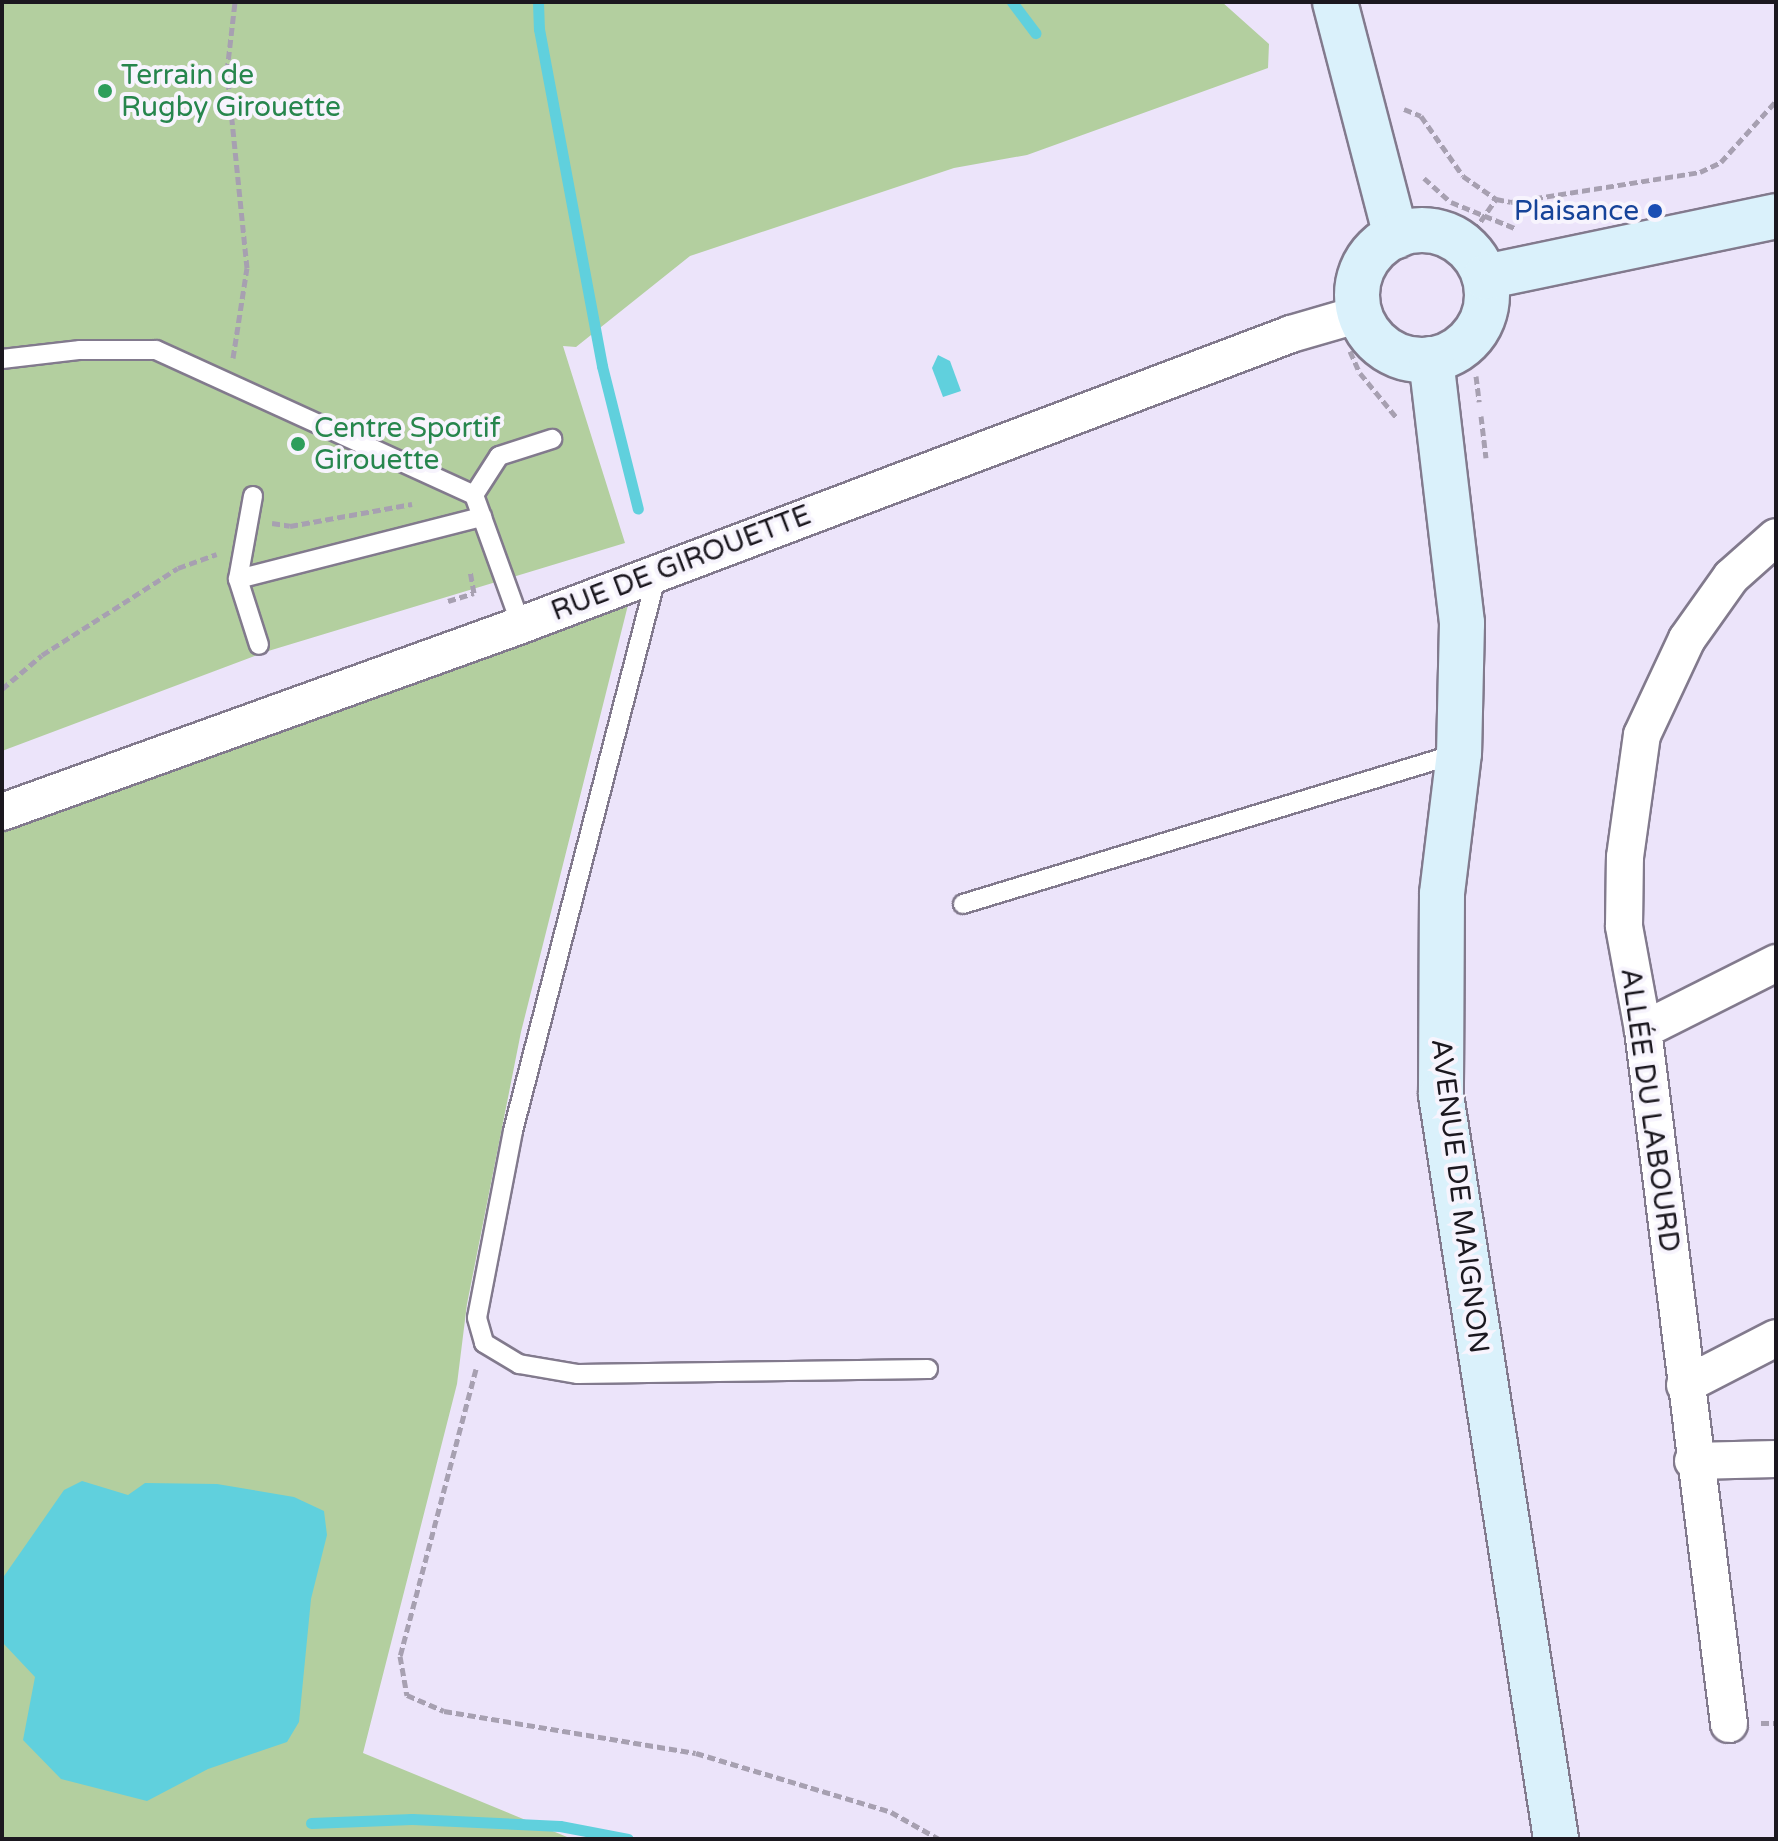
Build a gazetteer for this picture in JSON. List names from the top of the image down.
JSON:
{
  "streets": {
    "street": ["RUE DE GIROUETTE", "ALLÉE DU LABOURD", "AVENUE DE MAIGNON"]
  },
  "crossings": [
    ["RUE DE GIROUETTE", "AVENUE DE MAIGNON"]
  ],
  "places": ["Terrain de Rugby Girouette", "Plaisance", "Centre Sportif Girouette"]
}
